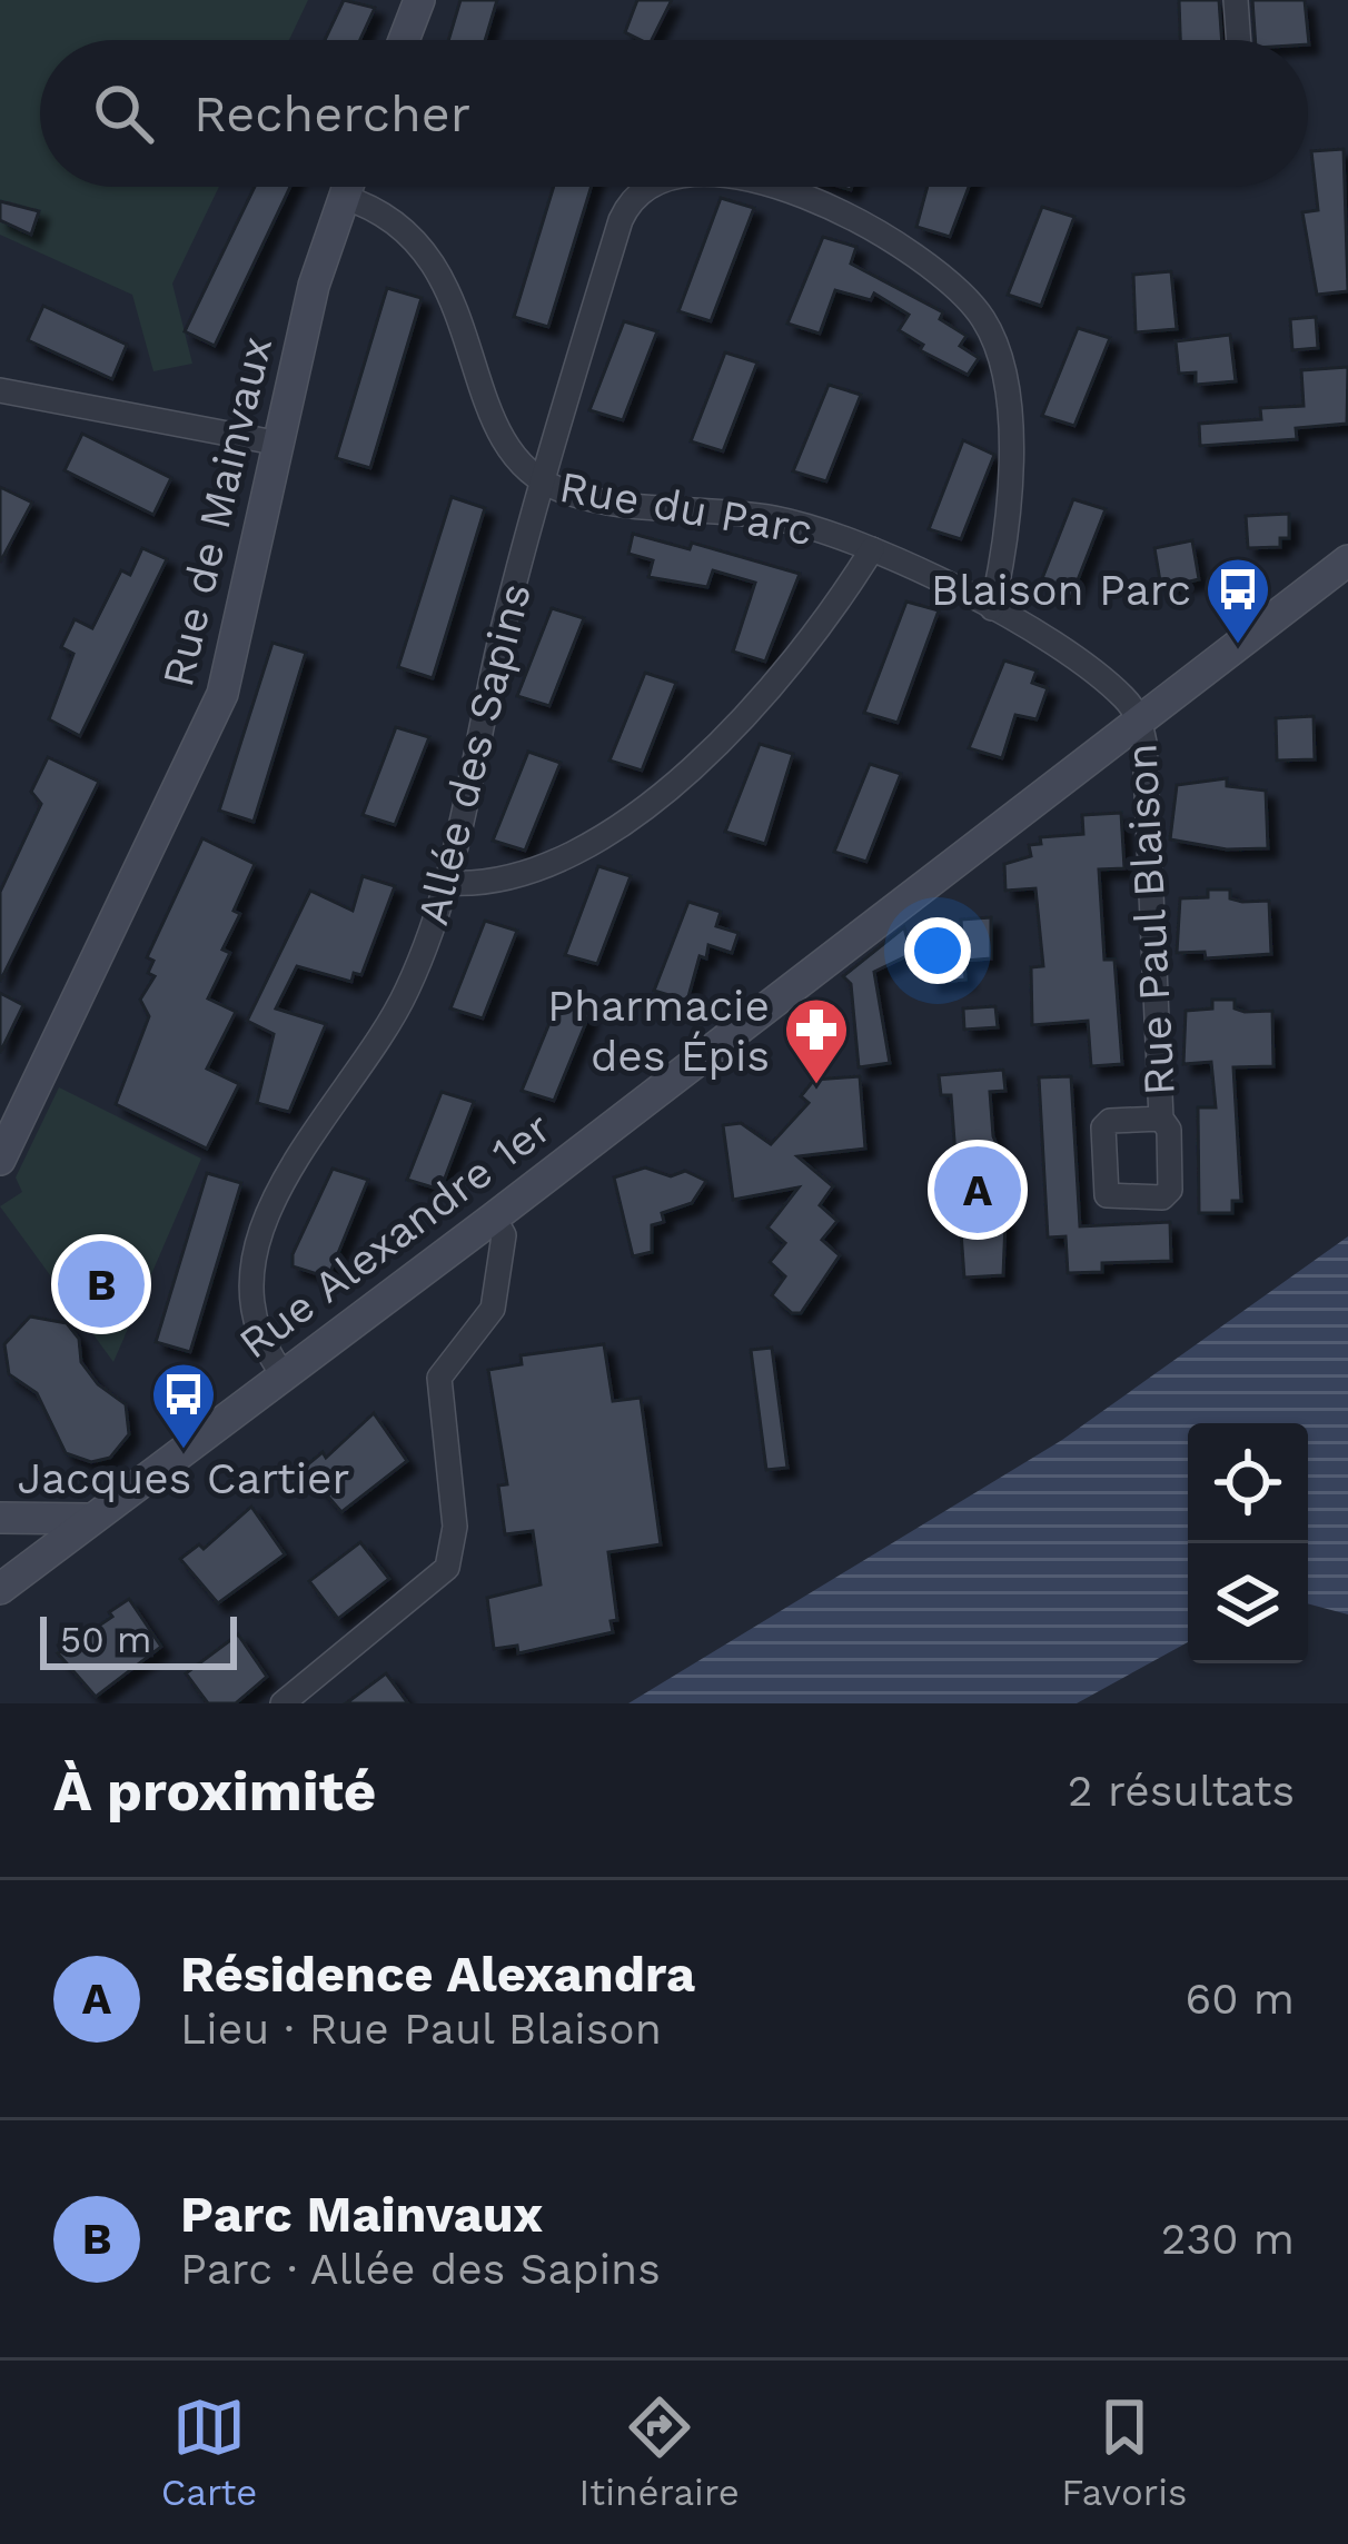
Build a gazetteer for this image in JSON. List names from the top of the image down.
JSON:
{
  "streets": {
    "main road": ["Rue de Mainvaux", "Rue Alexandre 1er"],
    "street": ["Rue du Parc", "Allée des Sapins", "Rue Paul Blaison"]
  },
  "crossings": [
    ["Rue du Parc", "Rue de Mainvaux"],
    ["Rue du Parc", "Allée des Sapins"],
    ["Rue du Parc", "Rue Paul Blaison"],
    ["Rue du Parc", "Rue Alexandre 1er"],
    ["Allée des Sapins", "Rue Alexandre 1er"],
    ["Rue Paul Blaison", "Rue Alexandre 1er"]
  ],
  "places": {
    "bus stop": ["Blaison Parc", "Jacques Cartier"],
    "pharmacy": ["Pharmacie des Épis"]
  },
  "scale_bar": "50 m",
  "page": {
    "search": "Rechercher",
    "pins": ["A", "B"],
    "scale": "50 m",
    "heading": ["À proximité", "2 résultats"],
    "list": [
      {
        "mark": "A",
        "name": "Résidence Alexandra",
        "note": "Lieu · Rue Paul Blaison",
        "value": "60 m"
      },
      {
        "mark": "B",
        "name": "Parc Mainvaux",
        "note": "Parc · Allée des Sapins",
        "value": "230 m"
      }
    ],
    "nav": ["Carte", "Itinéraire", "Favoris"]
  }
}
